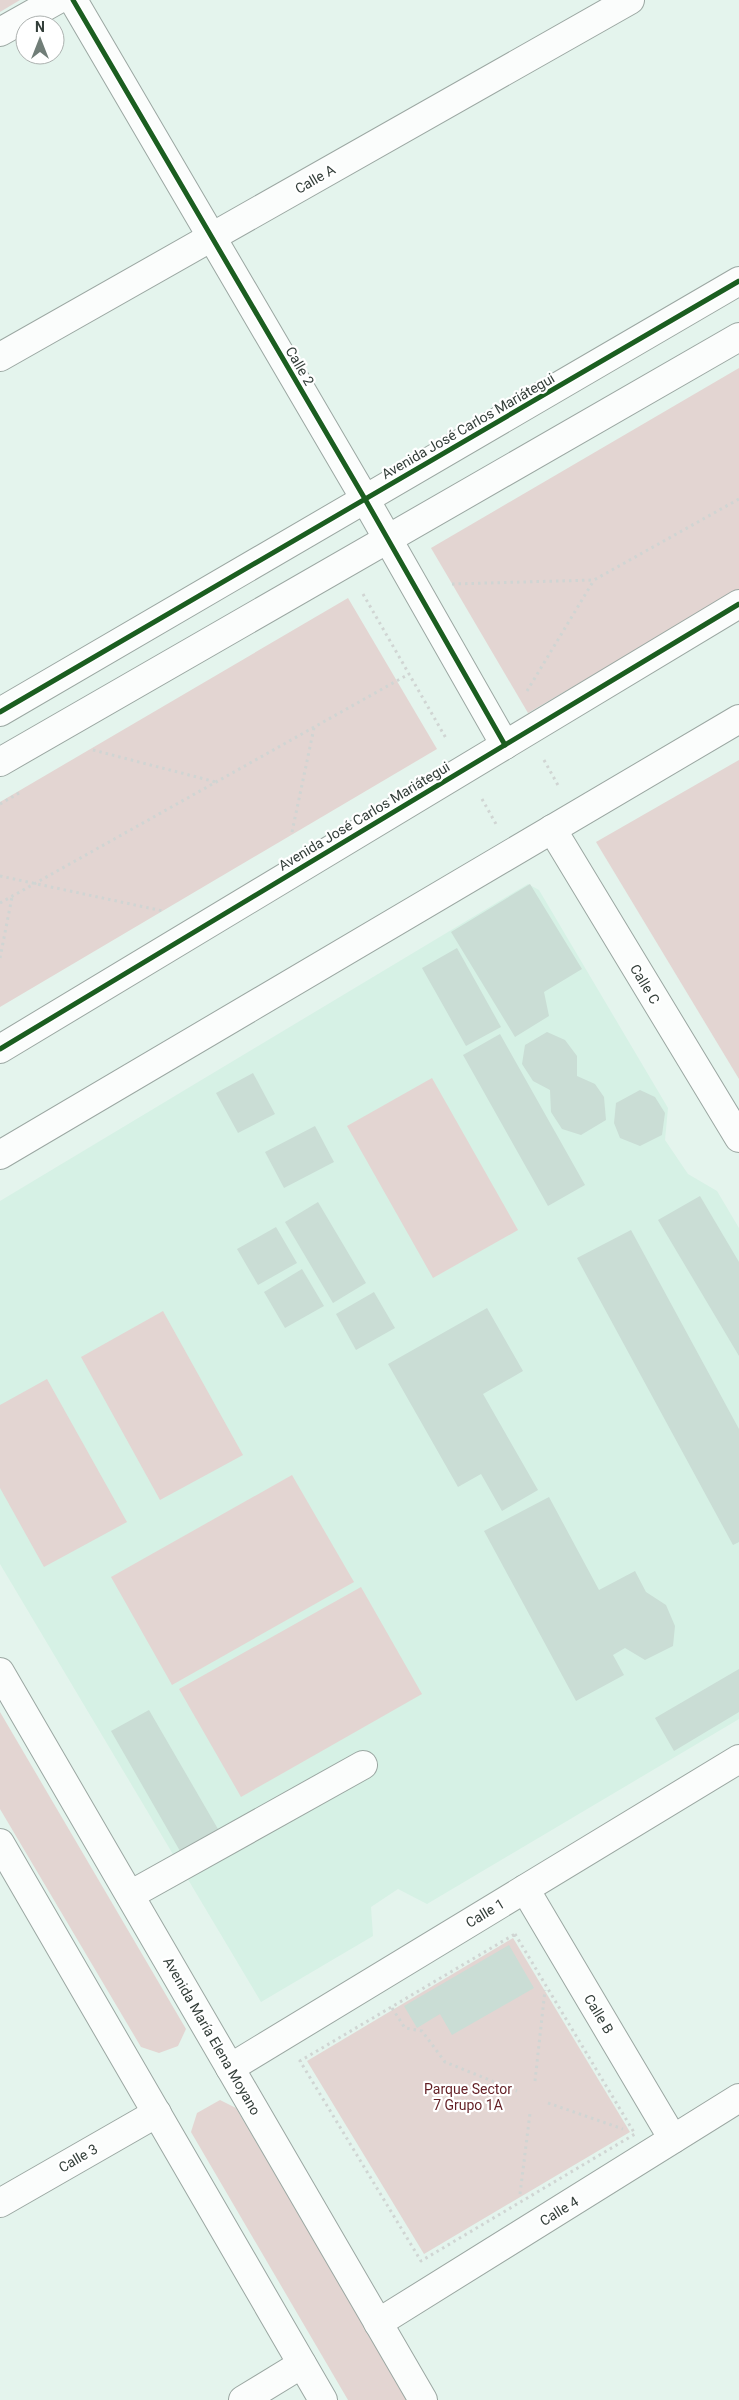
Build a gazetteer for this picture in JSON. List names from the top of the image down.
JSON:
{
  "streets": {
    "street": [
      "Calle A",
      "Calle 2",
      "Avenida José Carlos Mariátegui",
      "Calle C",
      "Calle 1",
      "Calle B",
      "Avenida María Elena Moyano",
      "Calle 3",
      "Calle 4"
    ]
  },
  "crossings": [
    ["Calle A", "Calle 2"],
    ["Calle 2", "Avenida José Carlos Mariátegui"],
    ["Calle 1", "Calle B"],
    ["Calle 1", "Avenida María Elena Moyano"],
    ["Calle B", "Calle 4"],
    ["Avenida María Elena Moyano", "Calle 4"]
  ],
  "parks": ["Parque Sector 7 Grupo 1A"],
  "north": "top"
}
